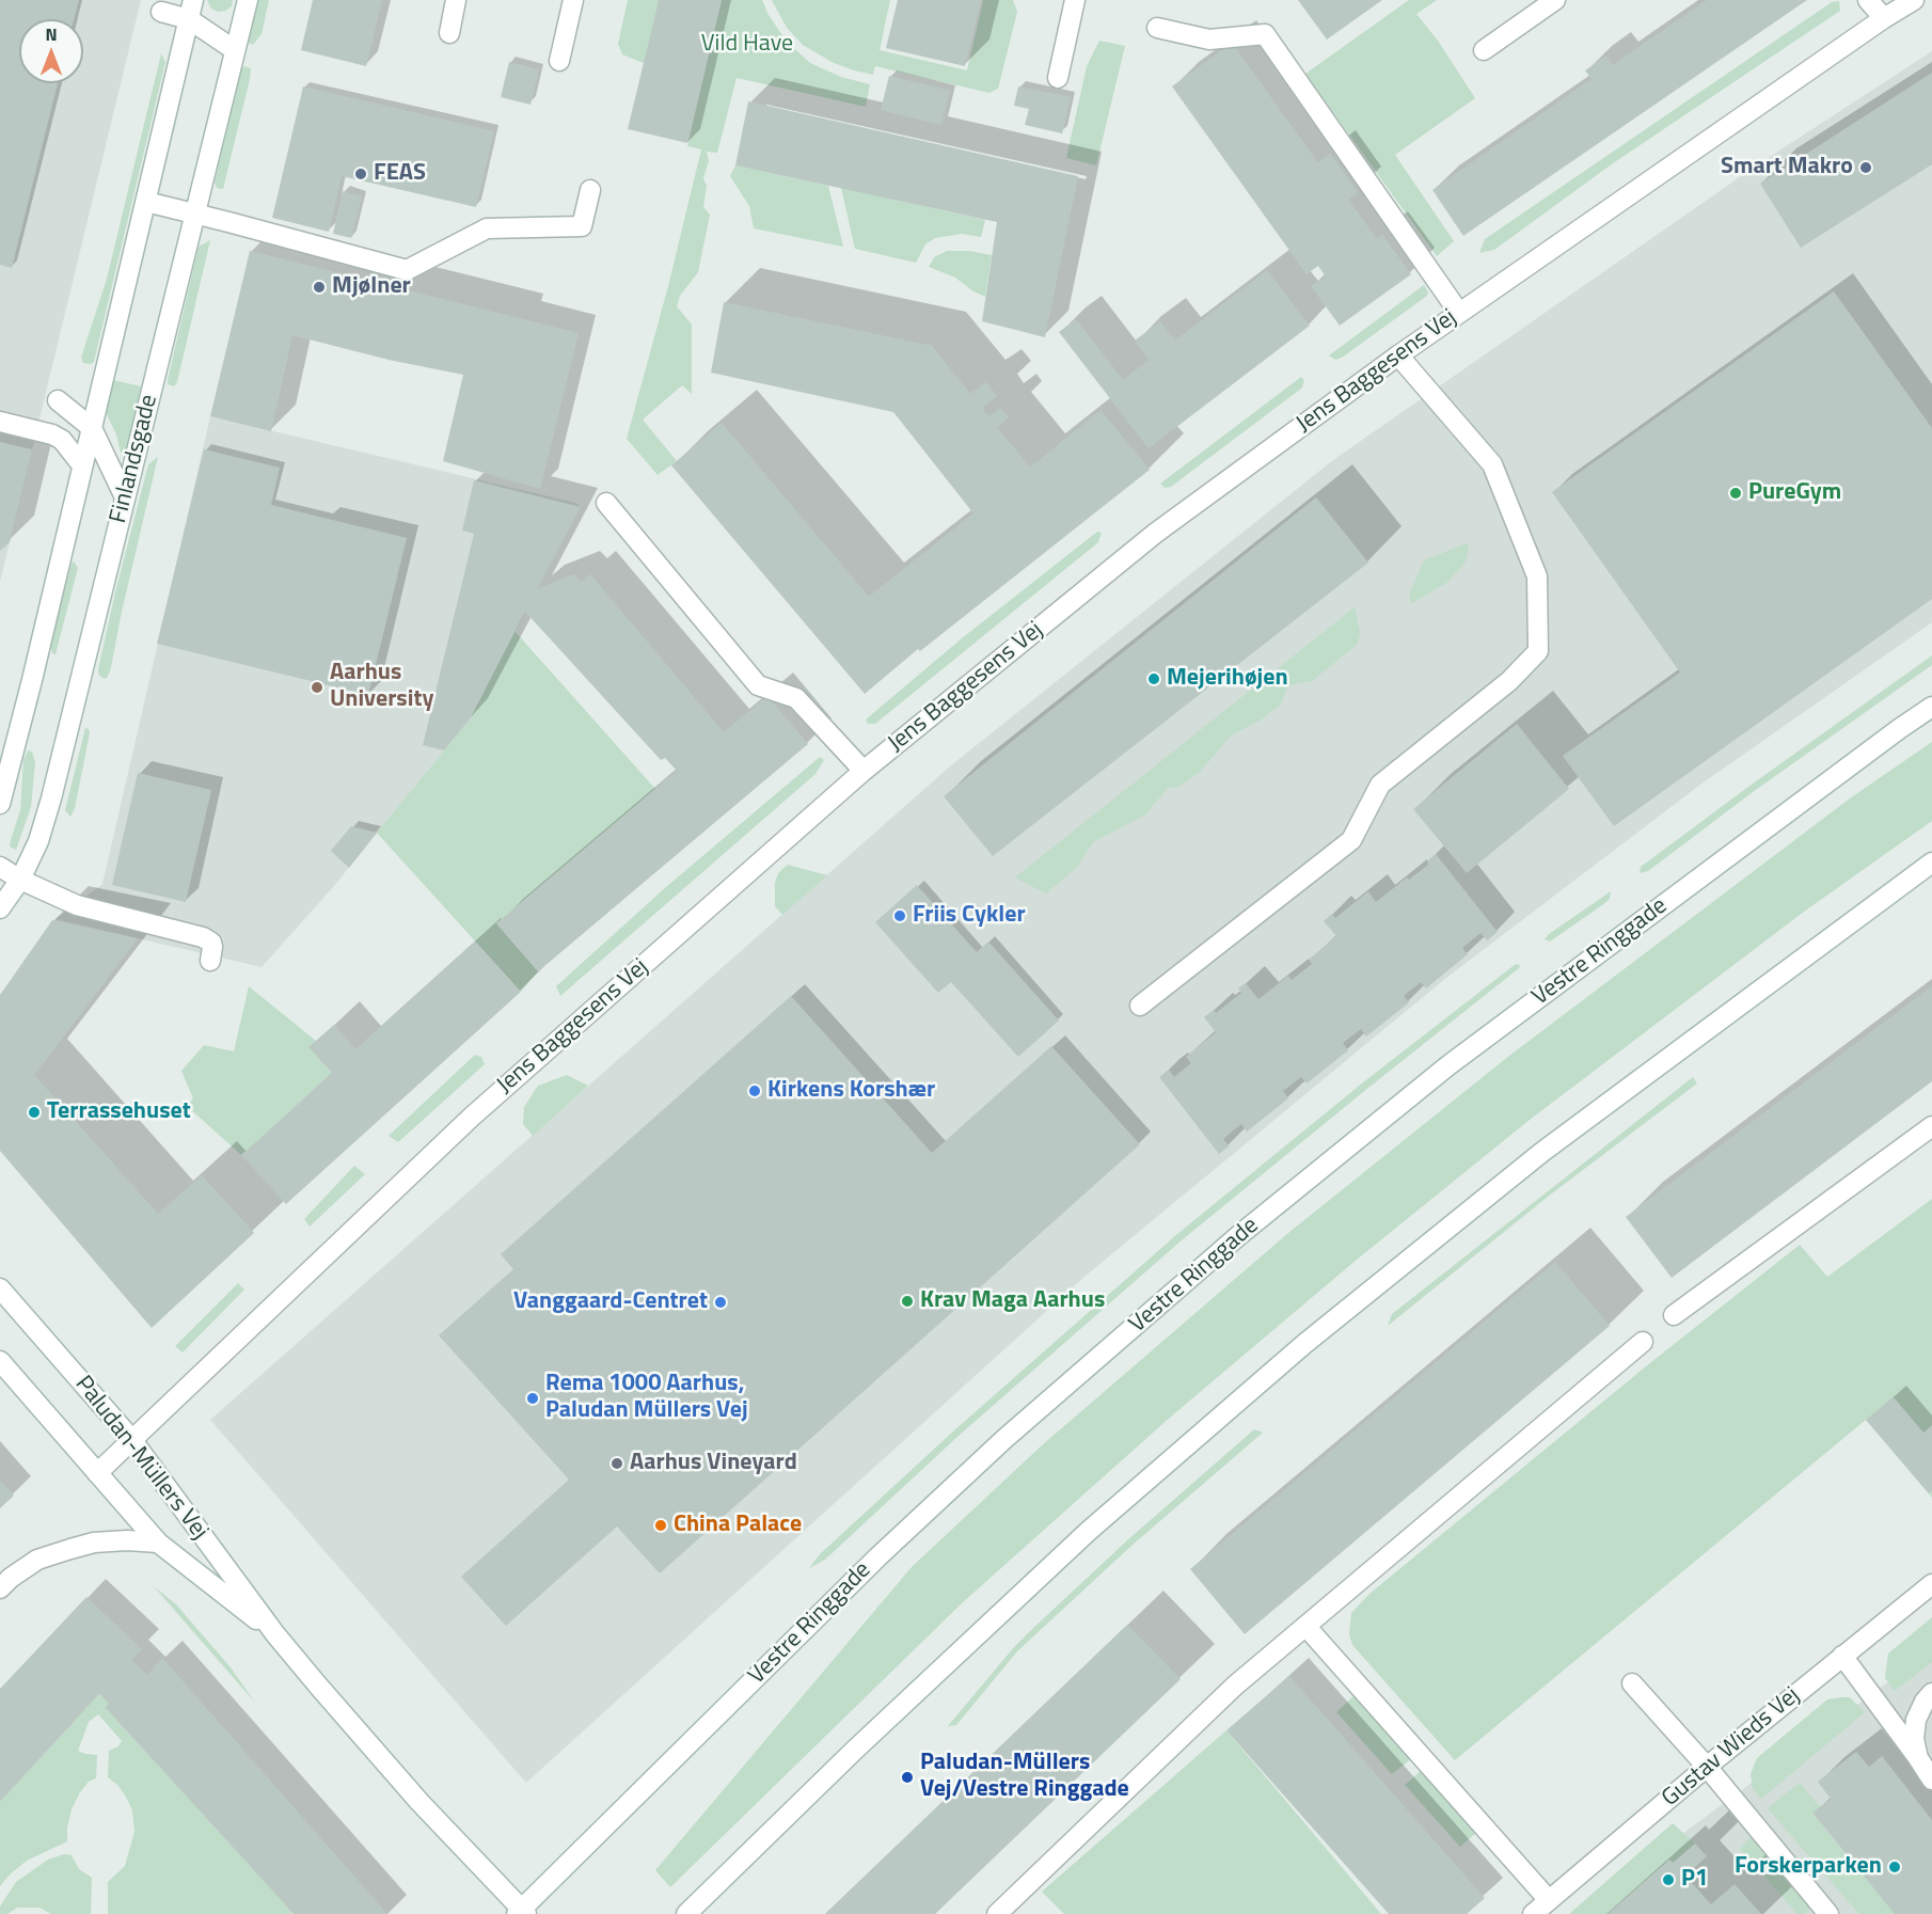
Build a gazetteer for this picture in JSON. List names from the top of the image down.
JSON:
{
  "streets": {
    "street": [
      "Jens Baggesens Vej",
      "Finlandsgade",
      "Vestre Ringgade",
      "Paludan-Müllers Vej",
      "Gustav Wieds Vej"
    ]
  },
  "crossings": [
    ["Jens Baggesens Vej", "Paludan-Müllers Vej"],
    ["Vestre Ringgade", "Paludan-Müllers Vej"]
  ],
  "parks": ["Vild Have"],
  "places": [
    "Smart Makro",
    "FEAS",
    "Mjølner",
    "PureGym",
    "Mejerihøjen",
    "Aarhus University",
    "Friis Cykler",
    "Kirkens Korshær",
    "Terrassehuset",
    "Krav Maga Aarhus",
    "Vanggaard-Centret",
    "Rema 1000 Aarhus, Paludan Müllers Vej",
    "Aarhus Vineyard",
    "China Palace",
    "Paludan-Müllers Vej/Vestre Ringgade",
    "Forskerparken",
    "P1"
  ],
  "north": "top"
}
